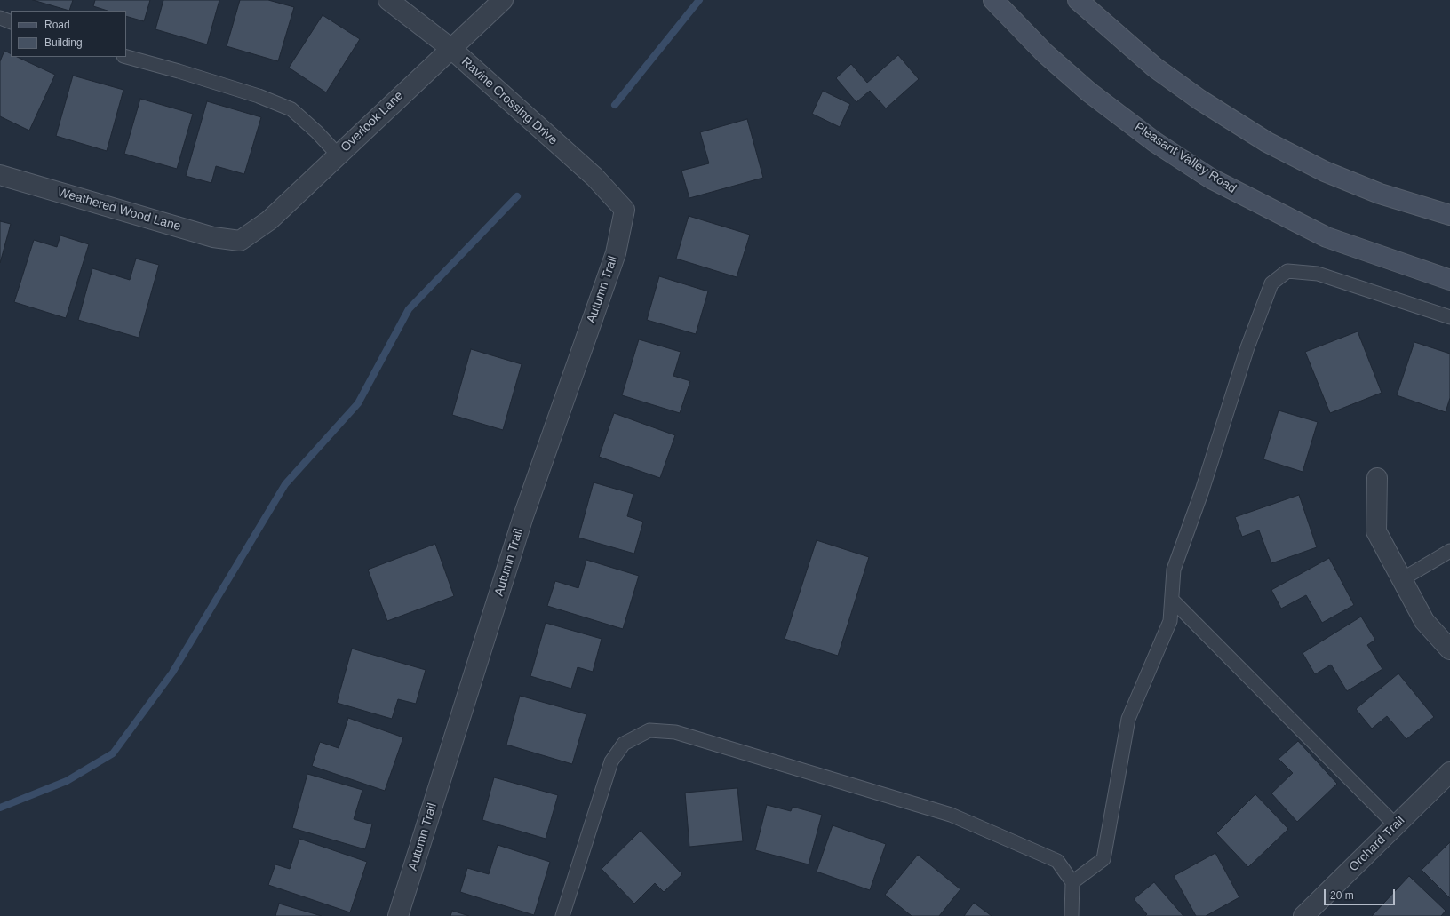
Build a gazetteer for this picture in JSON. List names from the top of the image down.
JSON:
{
  "streets": {
    "main road": ["Pleasant Valley Road"],
    "street": [
      "Ravine Crossing Drive",
      "Overlook Lane",
      "Weathered Wood Lane",
      "Autumn Trail",
      "Orchard Trail"
    ]
  },
  "crossings": [
    ["Ravine Crossing Drive", "Overlook Lane"],
    ["Ravine Crossing Drive", "Autumn Trail"],
    ["Overlook Lane", "Weathered Wood Lane"]
  ],
  "legend": ["Road", "Building"],
  "scale_bar": "20 m"
}
